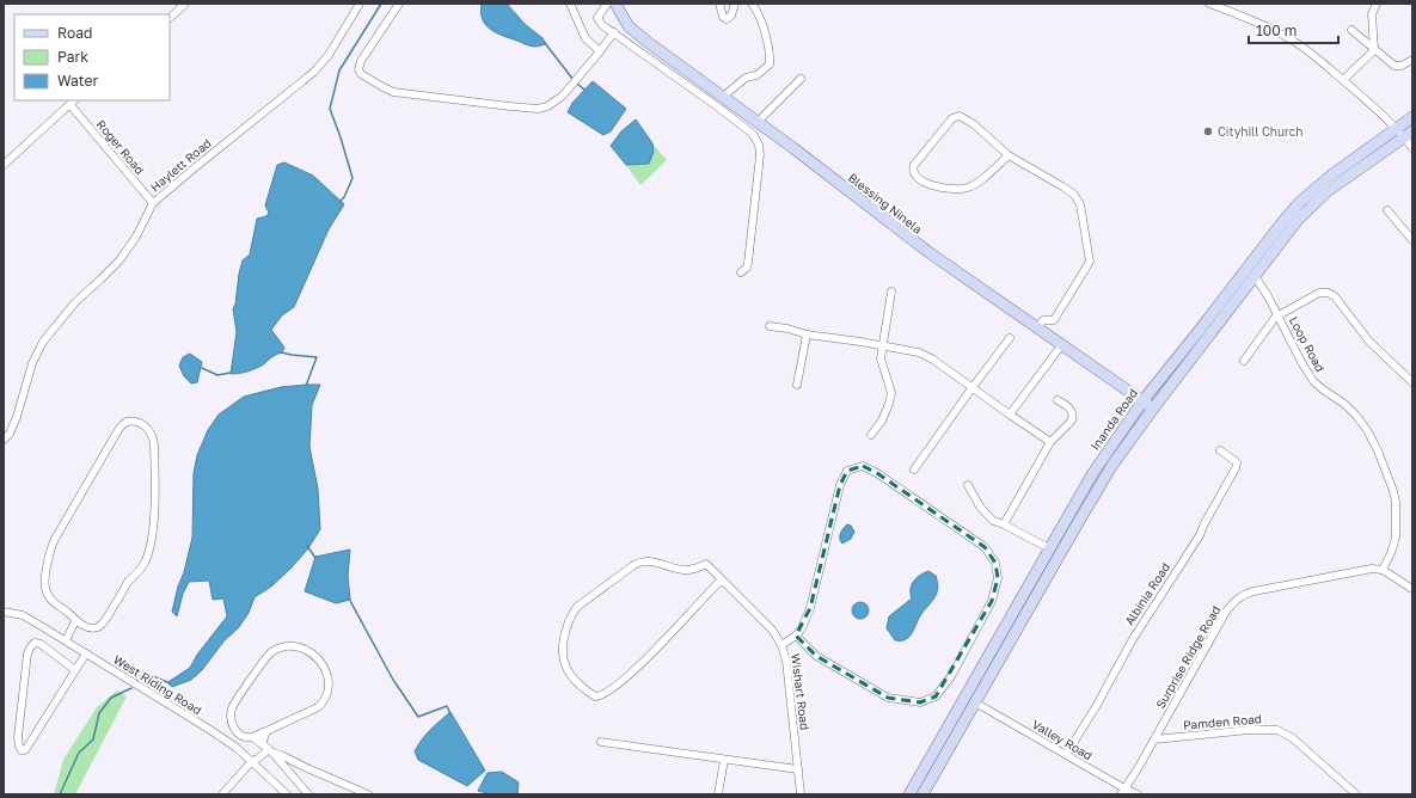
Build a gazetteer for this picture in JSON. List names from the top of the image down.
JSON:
{
  "streets": {
    "main road": ["Blessing Ninela", "Inanda Road"],
    "street": [
      "Roger Road",
      "Haylett Road",
      "Loop Road",
      "Albinia Road",
      "Surprise Ridge Road",
      "West Riding Road",
      "Wishart Road",
      "Pamden Road",
      "Valley Road"
    ]
  },
  "crossings": [
    ["Roger Road", "Haylett Road"],
    ["Blessing Ninela", "Inanda Road"],
    ["Loop Road", "Inanda Road"],
    ["Loop Road", "Surprise Ridge Road"],
    ["Inanda Road", "Valley Road"],
    ["Albinia Road", "Valley Road"],
    ["Surprise Ridge Road", "Pamden Road"],
    ["Surprise Ridge Road", "Valley Road"]
  ],
  "places": ["Cityhill Church"],
  "legend": ["Road", "Park", "Water"],
  "scale_bar": "100 m"
}
